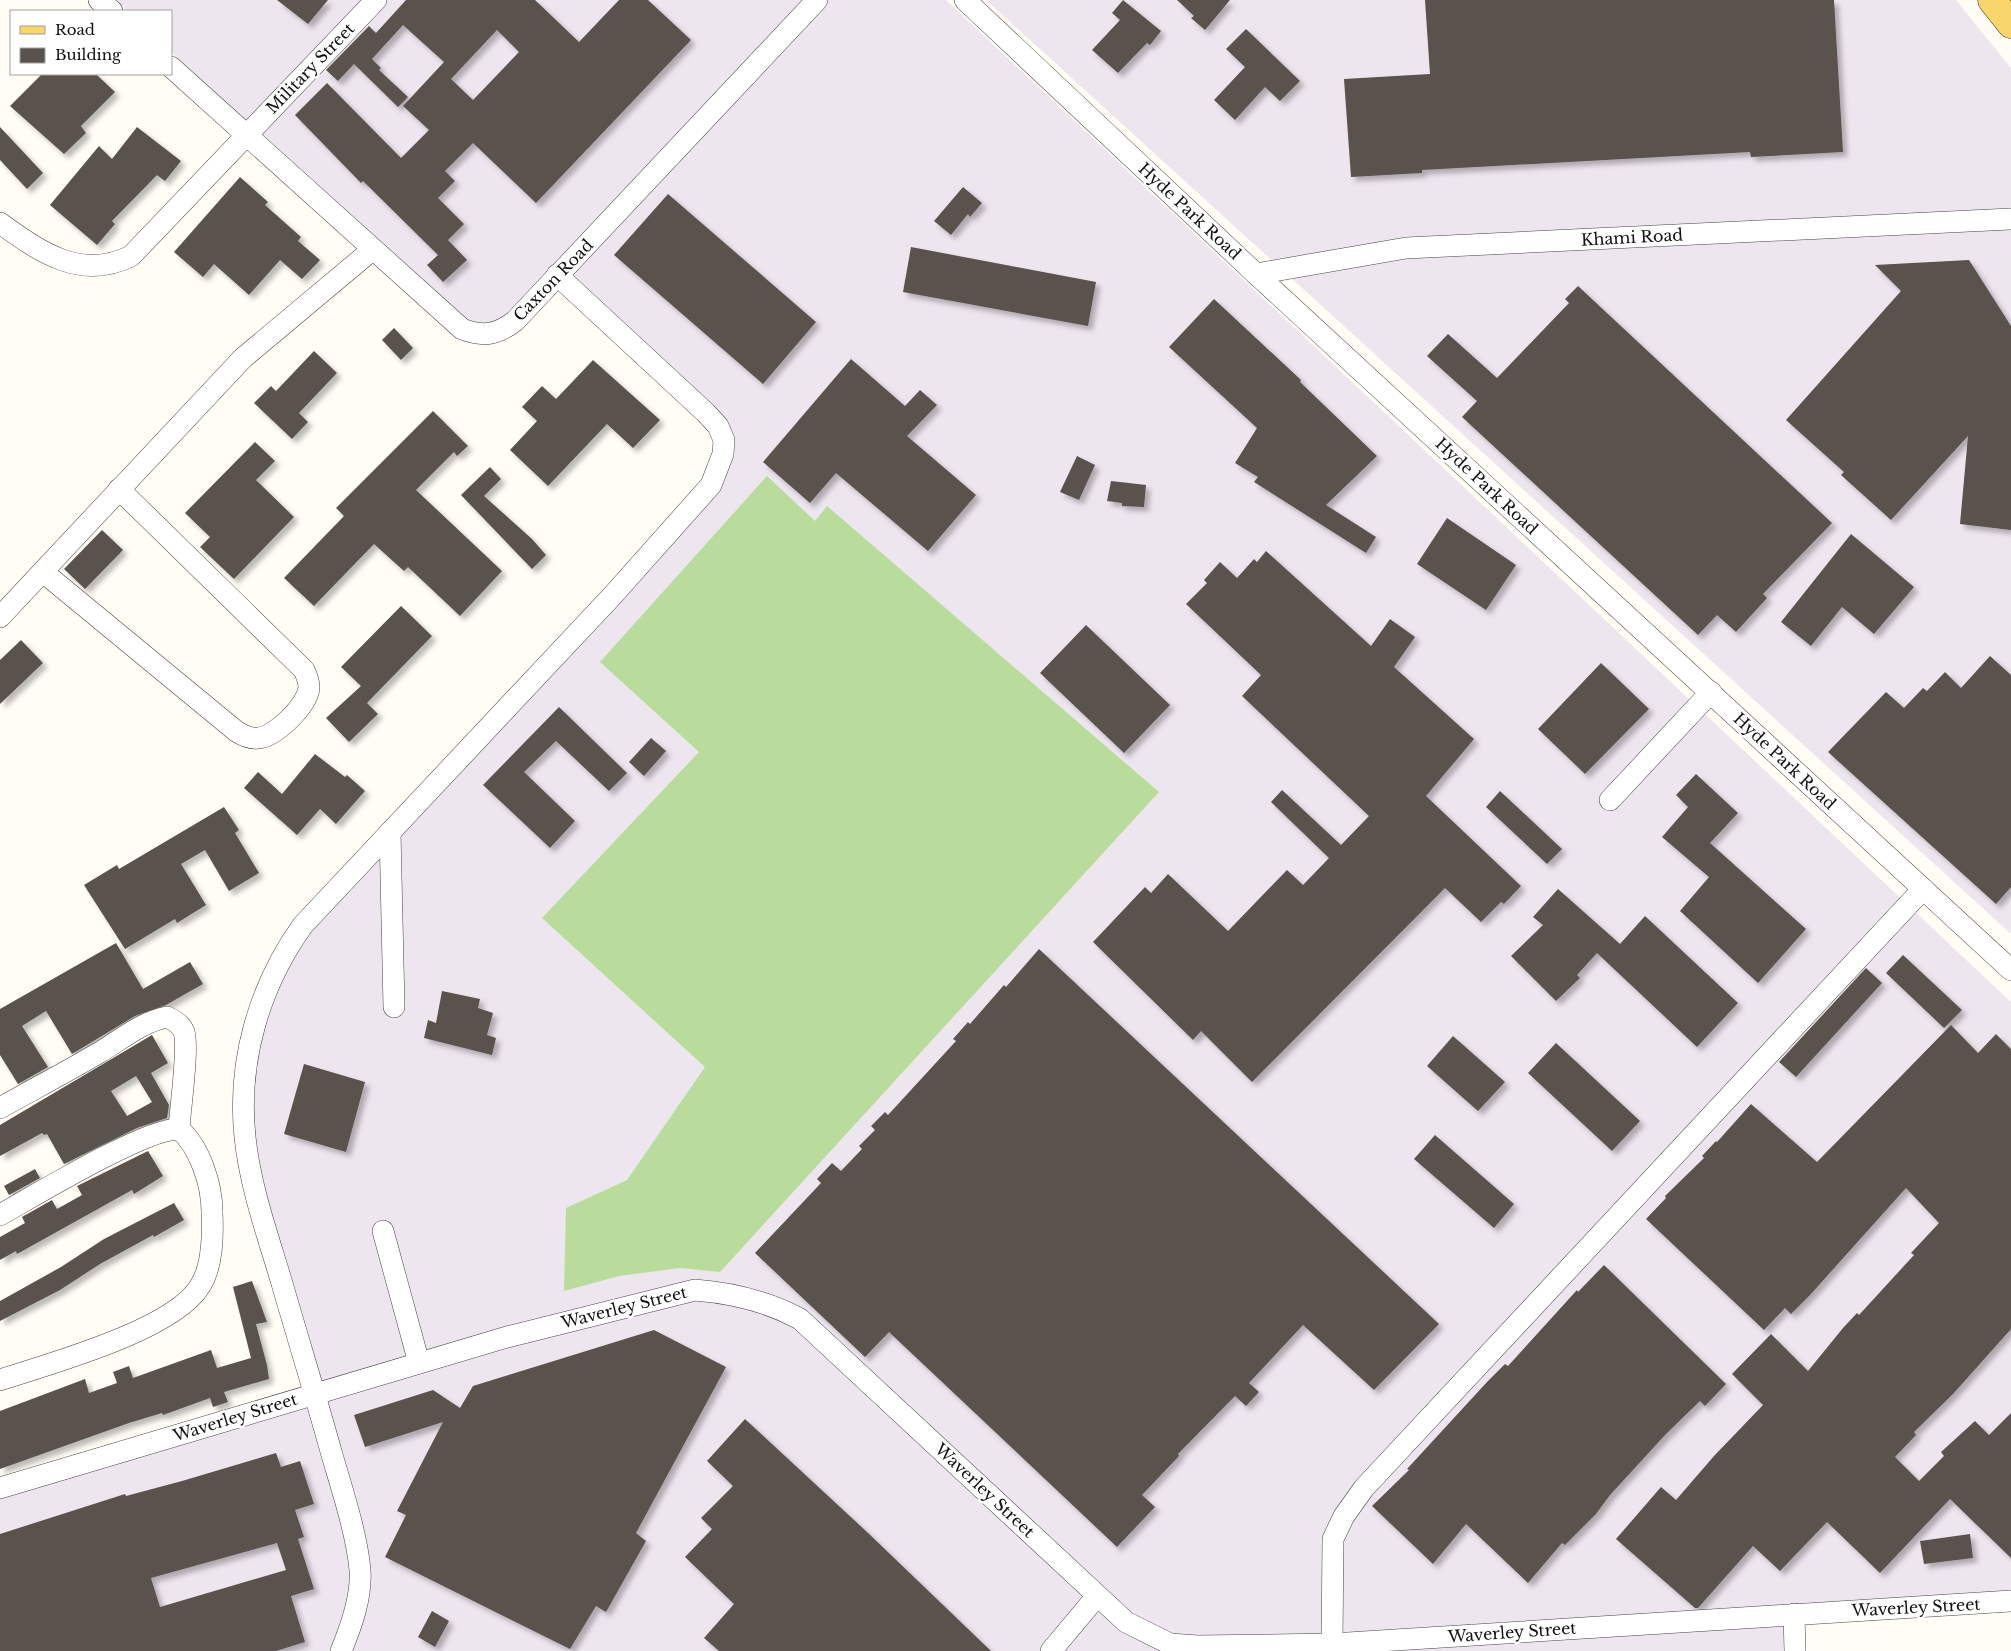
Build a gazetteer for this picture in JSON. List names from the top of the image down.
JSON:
{
  "streets": {
    "street": [
      "Military Street",
      "Hyde Park Road",
      "Khami Road",
      "Caxton Road",
      "Waverley Street"
    ]
  },
  "crossings": [
    ["Military Street", "Caxton Road"],
    ["Hyde Park Road", "Khami Road"]
  ],
  "legend": ["Road", "Building"]
}
